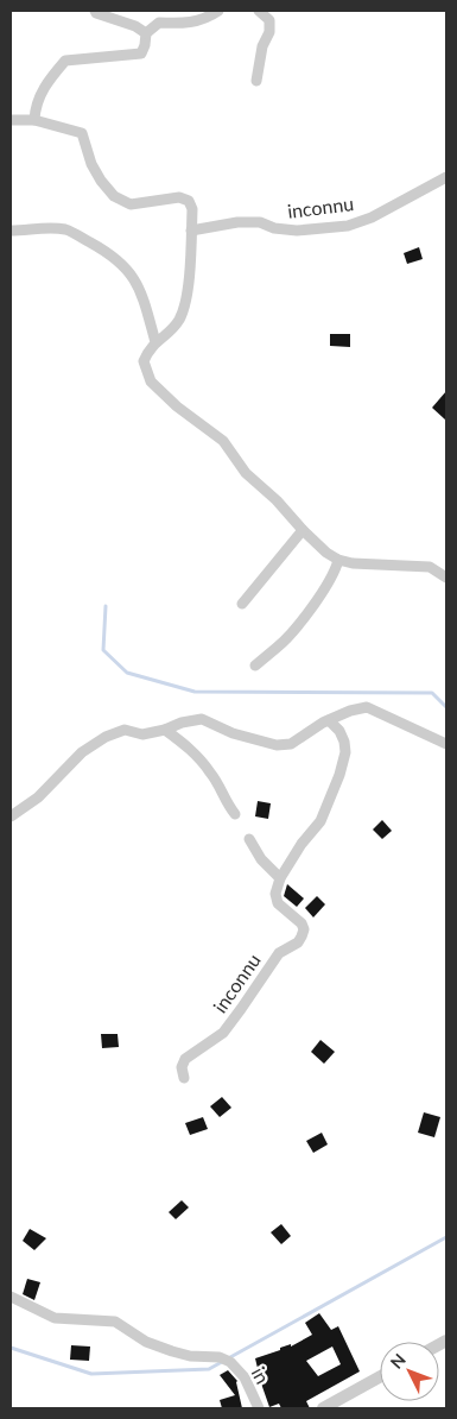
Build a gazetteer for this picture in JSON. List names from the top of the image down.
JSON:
{
  "streets": {
    "street": ["inconnu", "in"]
  },
  "north": "top left"
}
